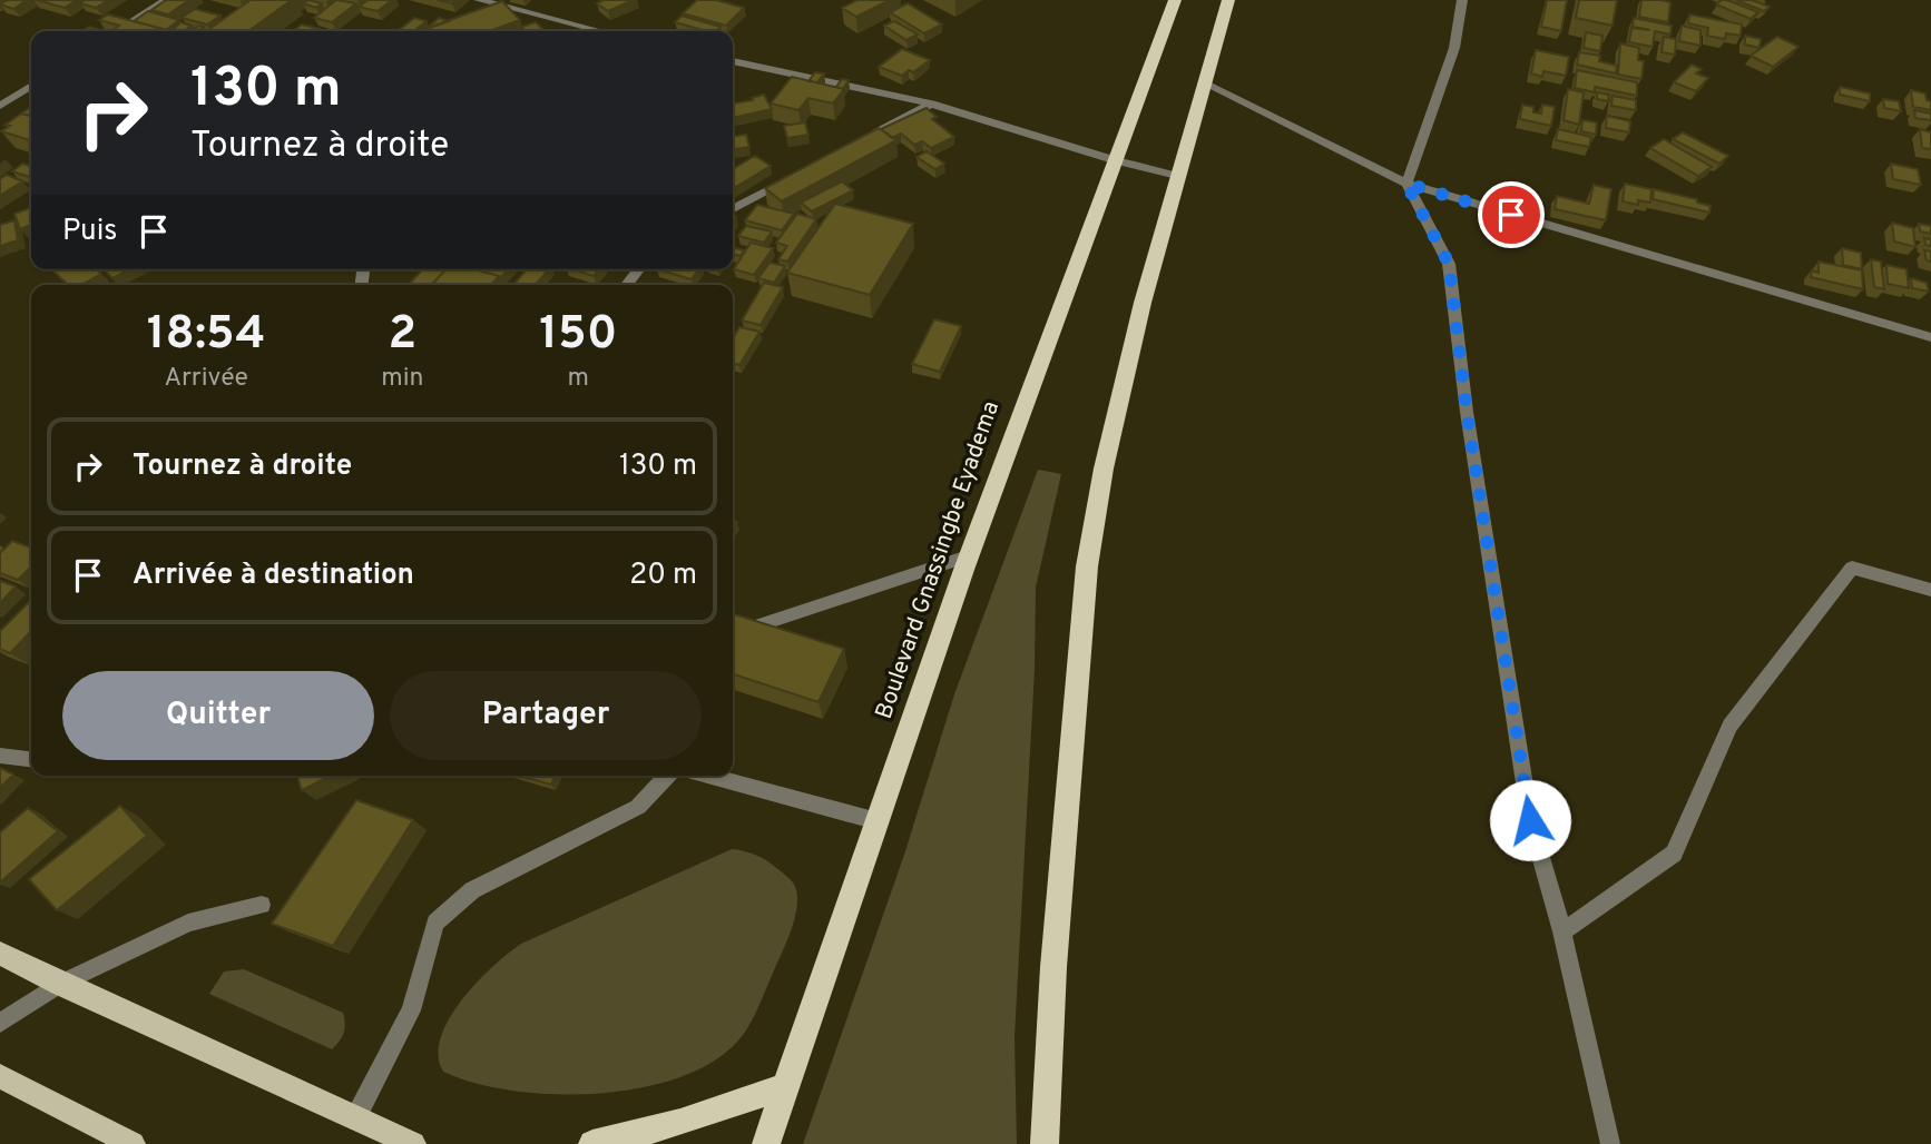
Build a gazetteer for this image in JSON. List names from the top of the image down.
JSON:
{
  "streets": {
    "highway": ["Boulevard Gnassingbe Eyadema"]
  },
  "page": {
    "turn": ["130 m", "Tournez à droite"],
    "then": "Puis",
    "eta": [
      "18:54",
      "Arrivée",
      "2",
      "min",
      "150",
      "m"
    ],
    "list": [
      {
        "name": "Tournez à droite",
        "value": "130 m"
      },
      {
        "name": "Arrivée à destination",
        "value": "20 m"
      }
    ],
    "buttons": ["Quitter", "Partager"]
  }
}
